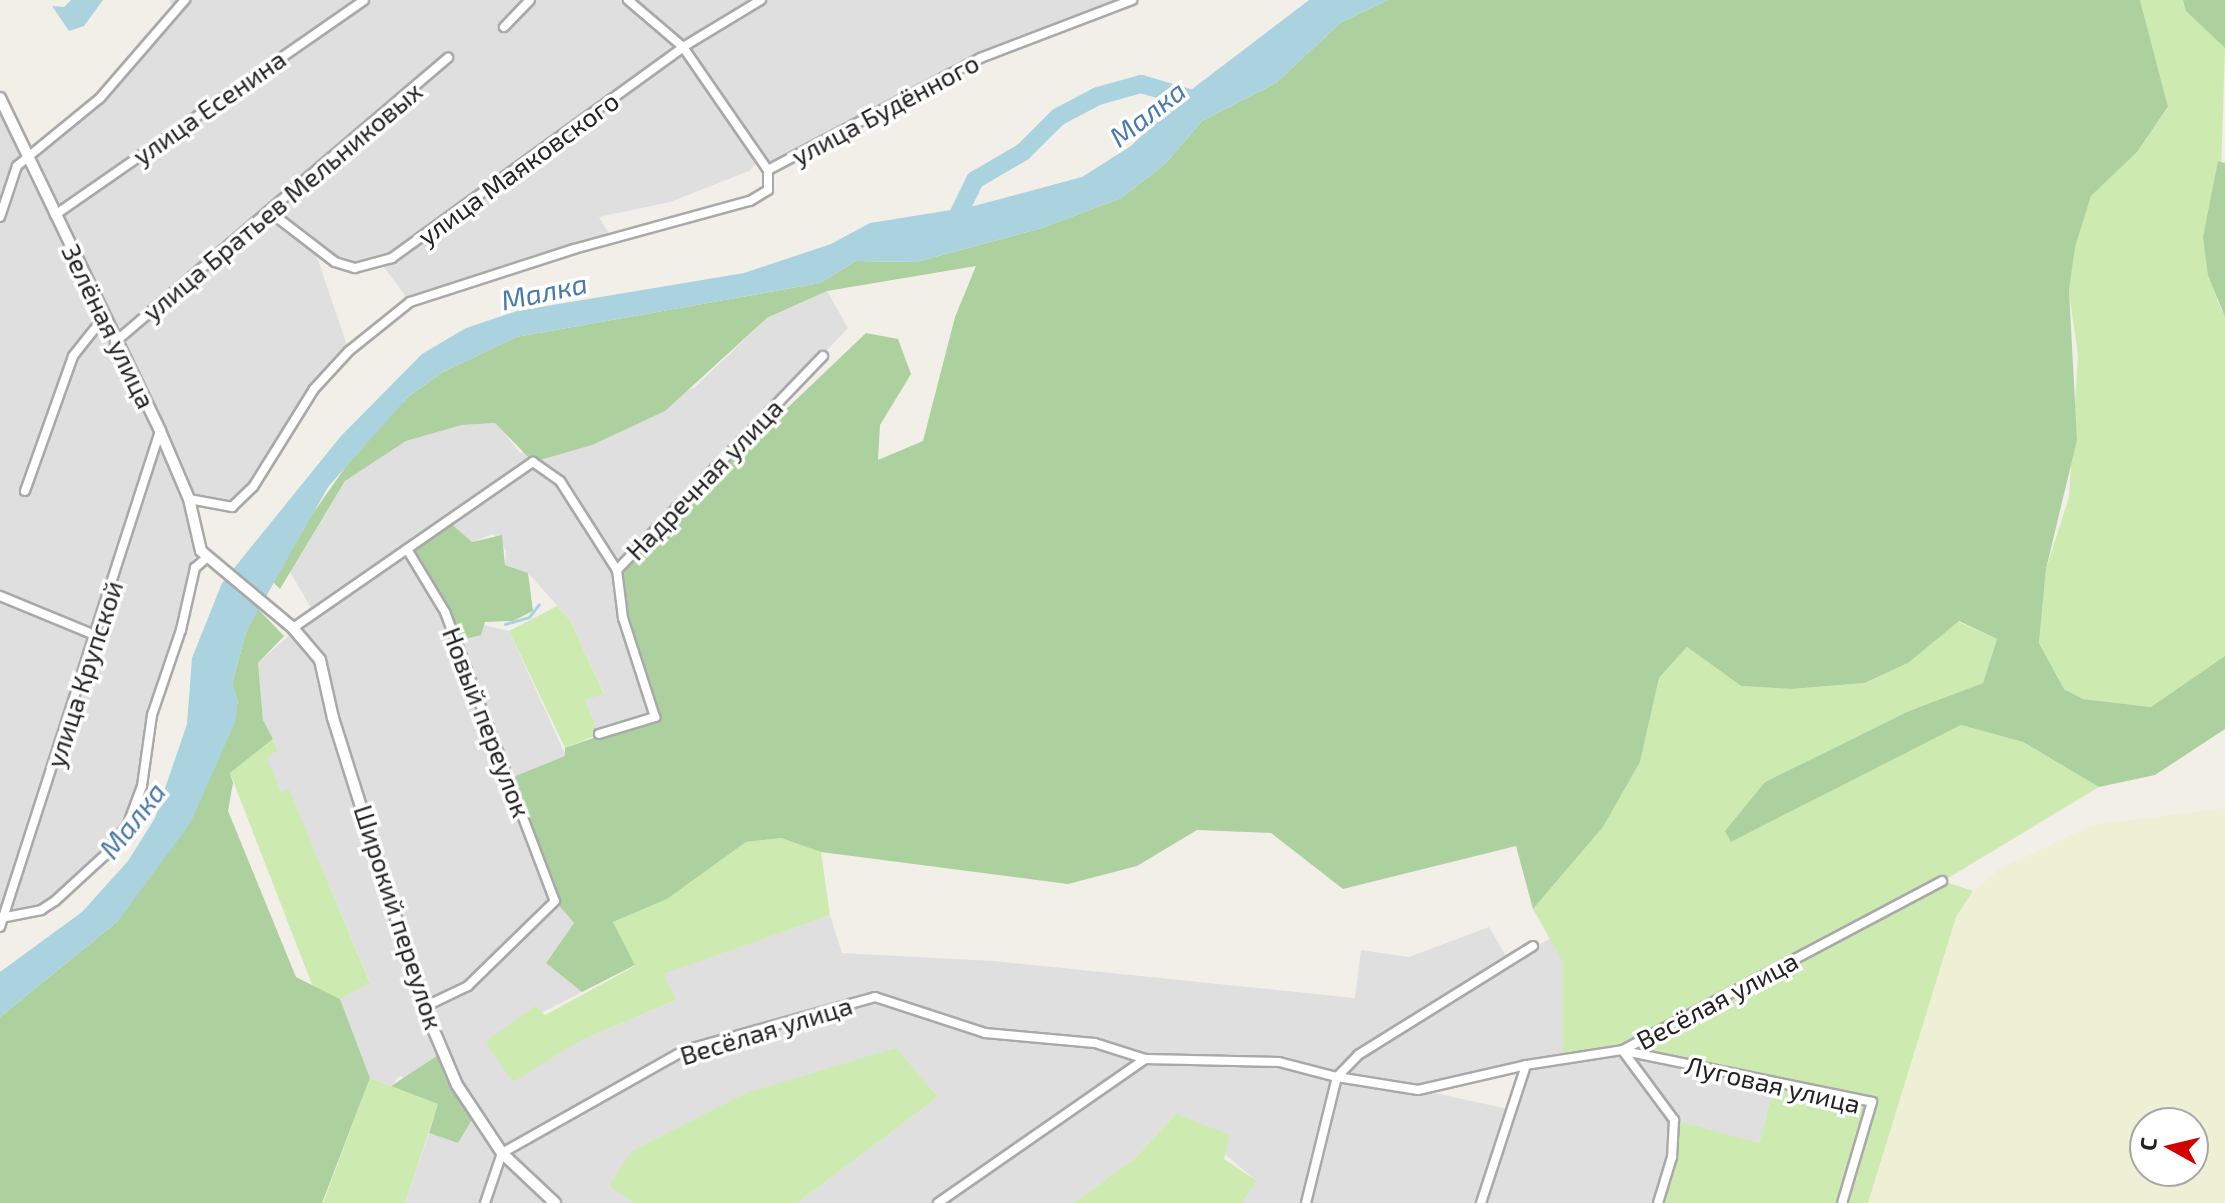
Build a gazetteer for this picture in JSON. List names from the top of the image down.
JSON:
{
  "streets": {
    "street": [
      "улица Есенина",
      "улица Будённого",
      "улица Маяковского",
      "улица Братьев Мельниковых",
      "Зелёная улица",
      "Надречная улица",
      "улица Крупской",
      "Новый переулок",
      "Широкий переулок",
      "Весёлая улица",
      "Луговая улица"
    ]
  },
  "crossings": [
    ["улица Есенина", "Зелёная улица"],
    ["улица Будённого", "Зелёная улица"],
    ["улица Маяковского", "улица Братьев Мельниковых"],
    ["улица Братьев Мельниковых", "Зелёная улица"],
    ["Зелёная улица", "улица Крупской"],
    ["Зелёная улица", "Широкий переулок"],
    ["Надречная улица", "Новый переулок"],
    ["Надречная улица", "Широкий переулок"],
    ["Новый переулок", "Широкий переулок"],
    ["Широкий переулок", "Весёлая улица"],
    ["Весёлая улица", "Луговая улица"]
  ],
  "water": ["Малка"],
  "north": "left"
}
